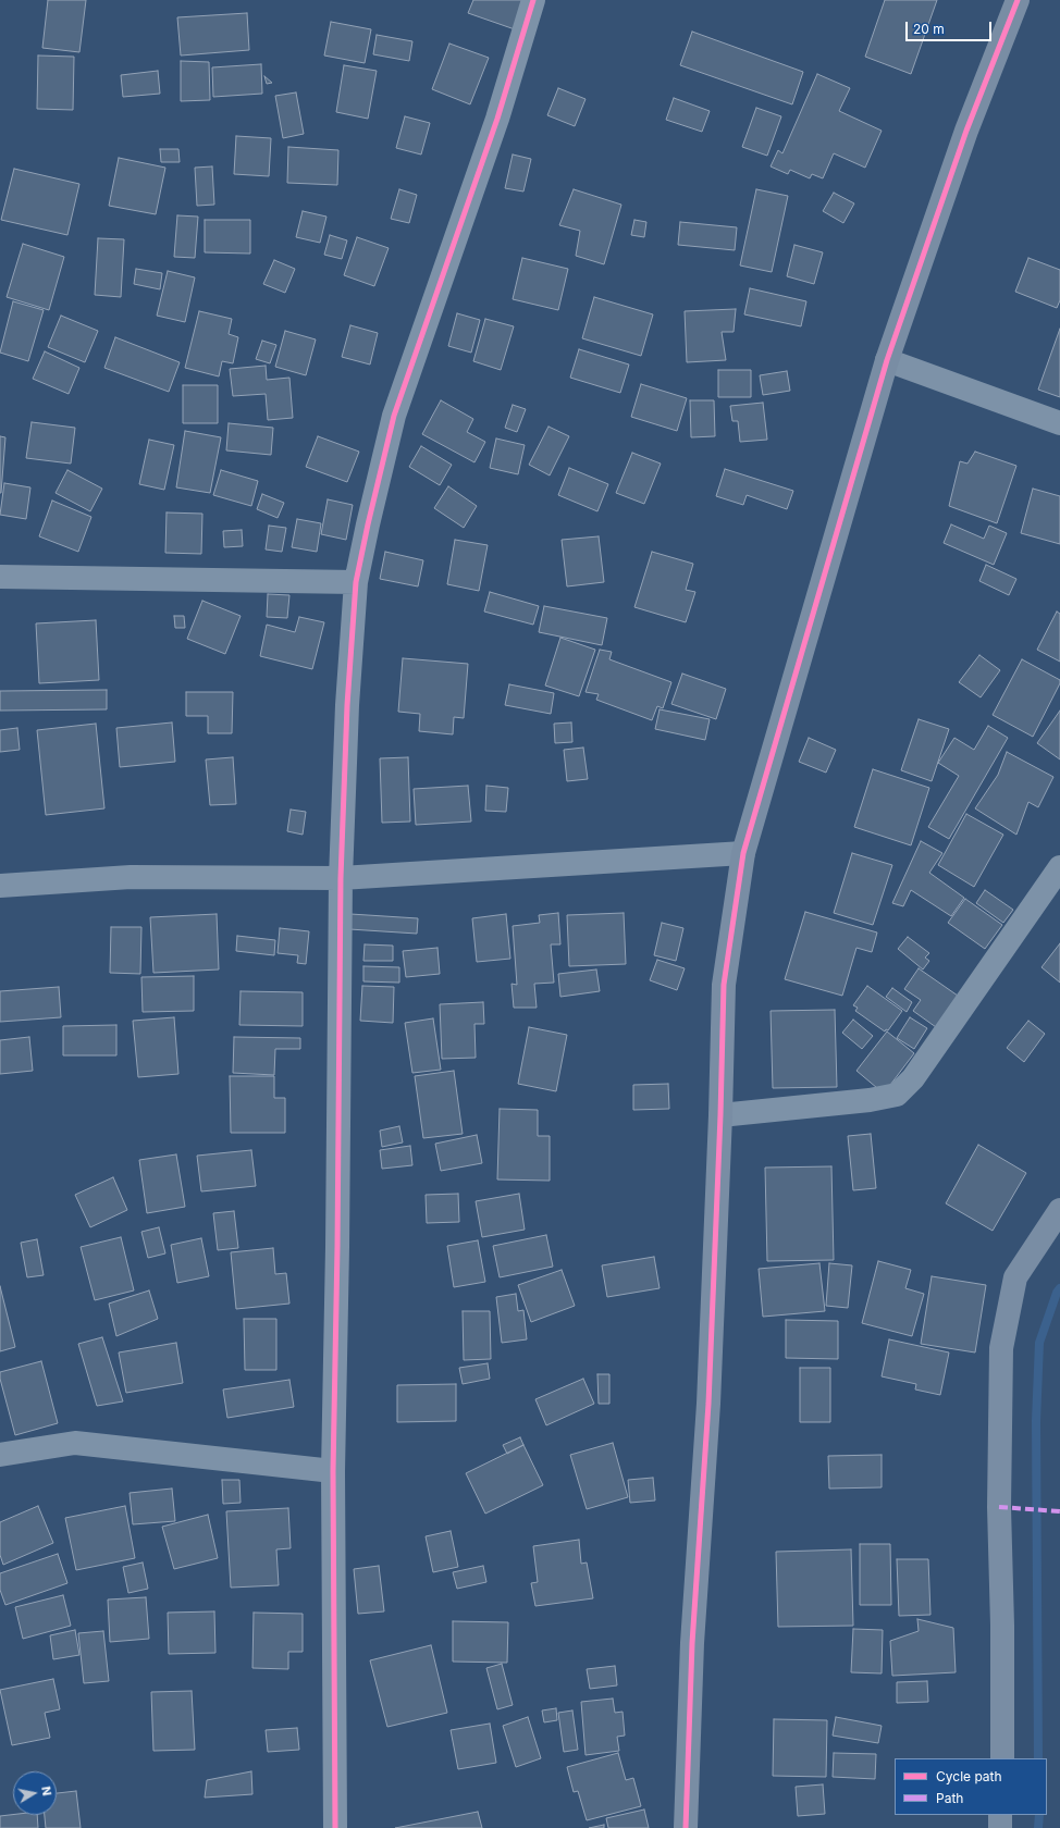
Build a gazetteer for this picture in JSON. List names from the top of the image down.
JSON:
{
  "legend": ["Cycle path", "Path"],
  "scale_bar": "20 m",
  "north": "right"
}
